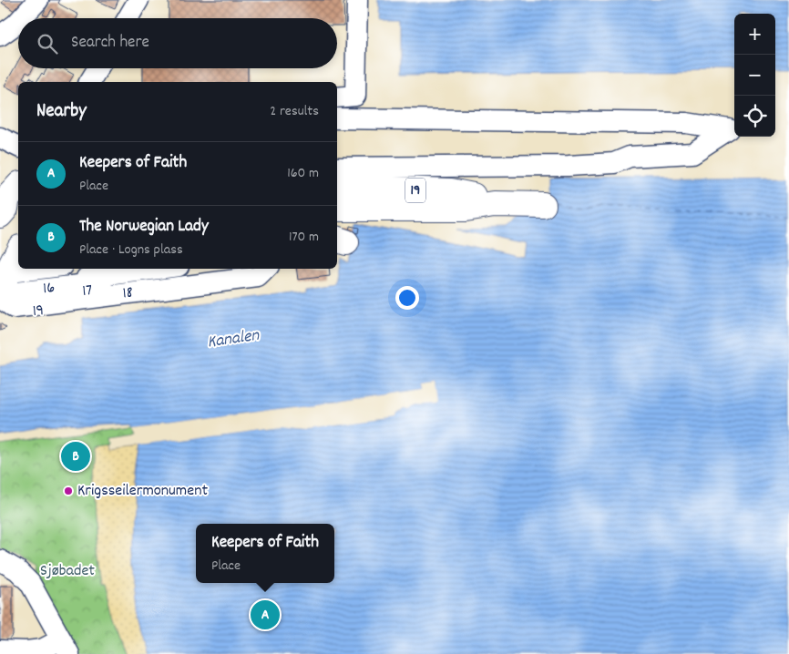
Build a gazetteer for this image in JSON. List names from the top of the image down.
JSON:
{
  "streets": {
    "highway": ["19"],
    "street": ["16", "17", "18"]
  },
  "crossings": [
    ["16", "17"],
    ["16", "18"],
    ["17", "18"]
  ],
  "water": ["Kanalen"],
  "parks": ["Sjøbadet"],
  "places": ["Krigsseilermonument"],
  "page": {
    "map_buttons": ["+", "−"],
    "search": "Search here",
    "heading": ["Nearby", "2 results"],
    "list": [
      {
        "mark": "A",
        "name": "Keepers of Faith",
        "note": "Place",
        "value": "160 m"
      },
      {
        "mark": "B",
        "name": "The Norwegian Lady",
        "note": "Place · Logns plass",
        "value": "170 m"
      }
    ],
    "pins": ["B", "A"],
    "popup": ["Keepers of Faith", "Place"]
  }
}
